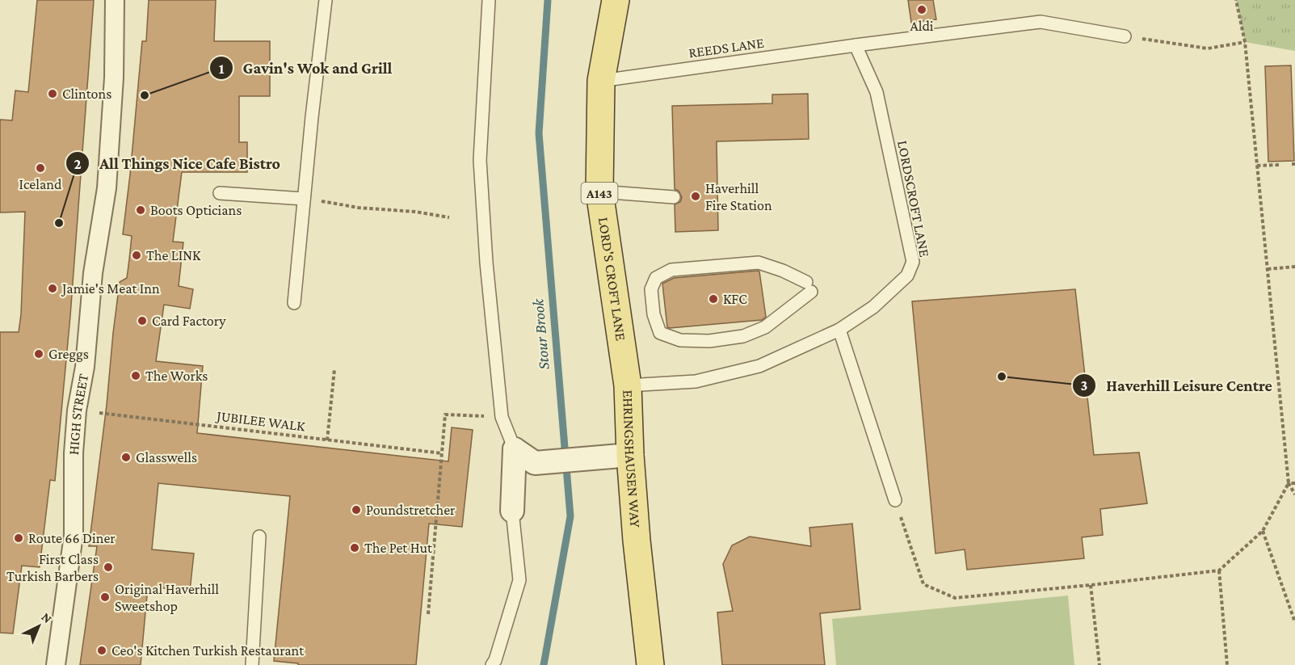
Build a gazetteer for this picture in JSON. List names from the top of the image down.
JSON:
{
  "streets": {
    "main road": ["A143", "LORD'S CROFT LANE", "EHRINGSHAUSEN WAY"],
    "street": ["HIGH STREET"],
    "lane": ["REEDS LANE", "LORDSCROFT LANE"],
    "path": ["JUBILEE WALK"]
  },
  "crossings": [
    ["REEDS LANE", "LORDSCROFT LANE"],
    ["REEDS LANE", "LORD'S CROFT LANE"],
    ["LORDSCROFT LANE", "EHRINGSHAUSEN WAY"],
    ["LORD'S CROFT LANE", "EHRINGSHAUSEN WAY"],
    ["HIGH STREET", "JUBILEE WALK"]
  ],
  "water": ["Stour Brook"],
  "places": [
    "Aldi",
    "Clintons",
    "Gavin's Wok and Grill",
    "Iceland",
    "Haverhill Fire Station",
    "Boots Opticians",
    "All Things Nice Cafe Bistro",
    "The LINK",
    "Jamie's Meat Inn",
    "KFC",
    "Card Factory",
    "Greggs",
    "The Works",
    "Haverhill Leisure Centre",
    "Glasswells",
    "Poundstretcher",
    "Route 66 Diner",
    "The Pet Hut",
    "First Class Turkish Barbers",
    "Original Haverhill Sweetshop",
    "Ceo's Kitchen Turkish Restaurant"
  ],
  "north": "top right"
}
